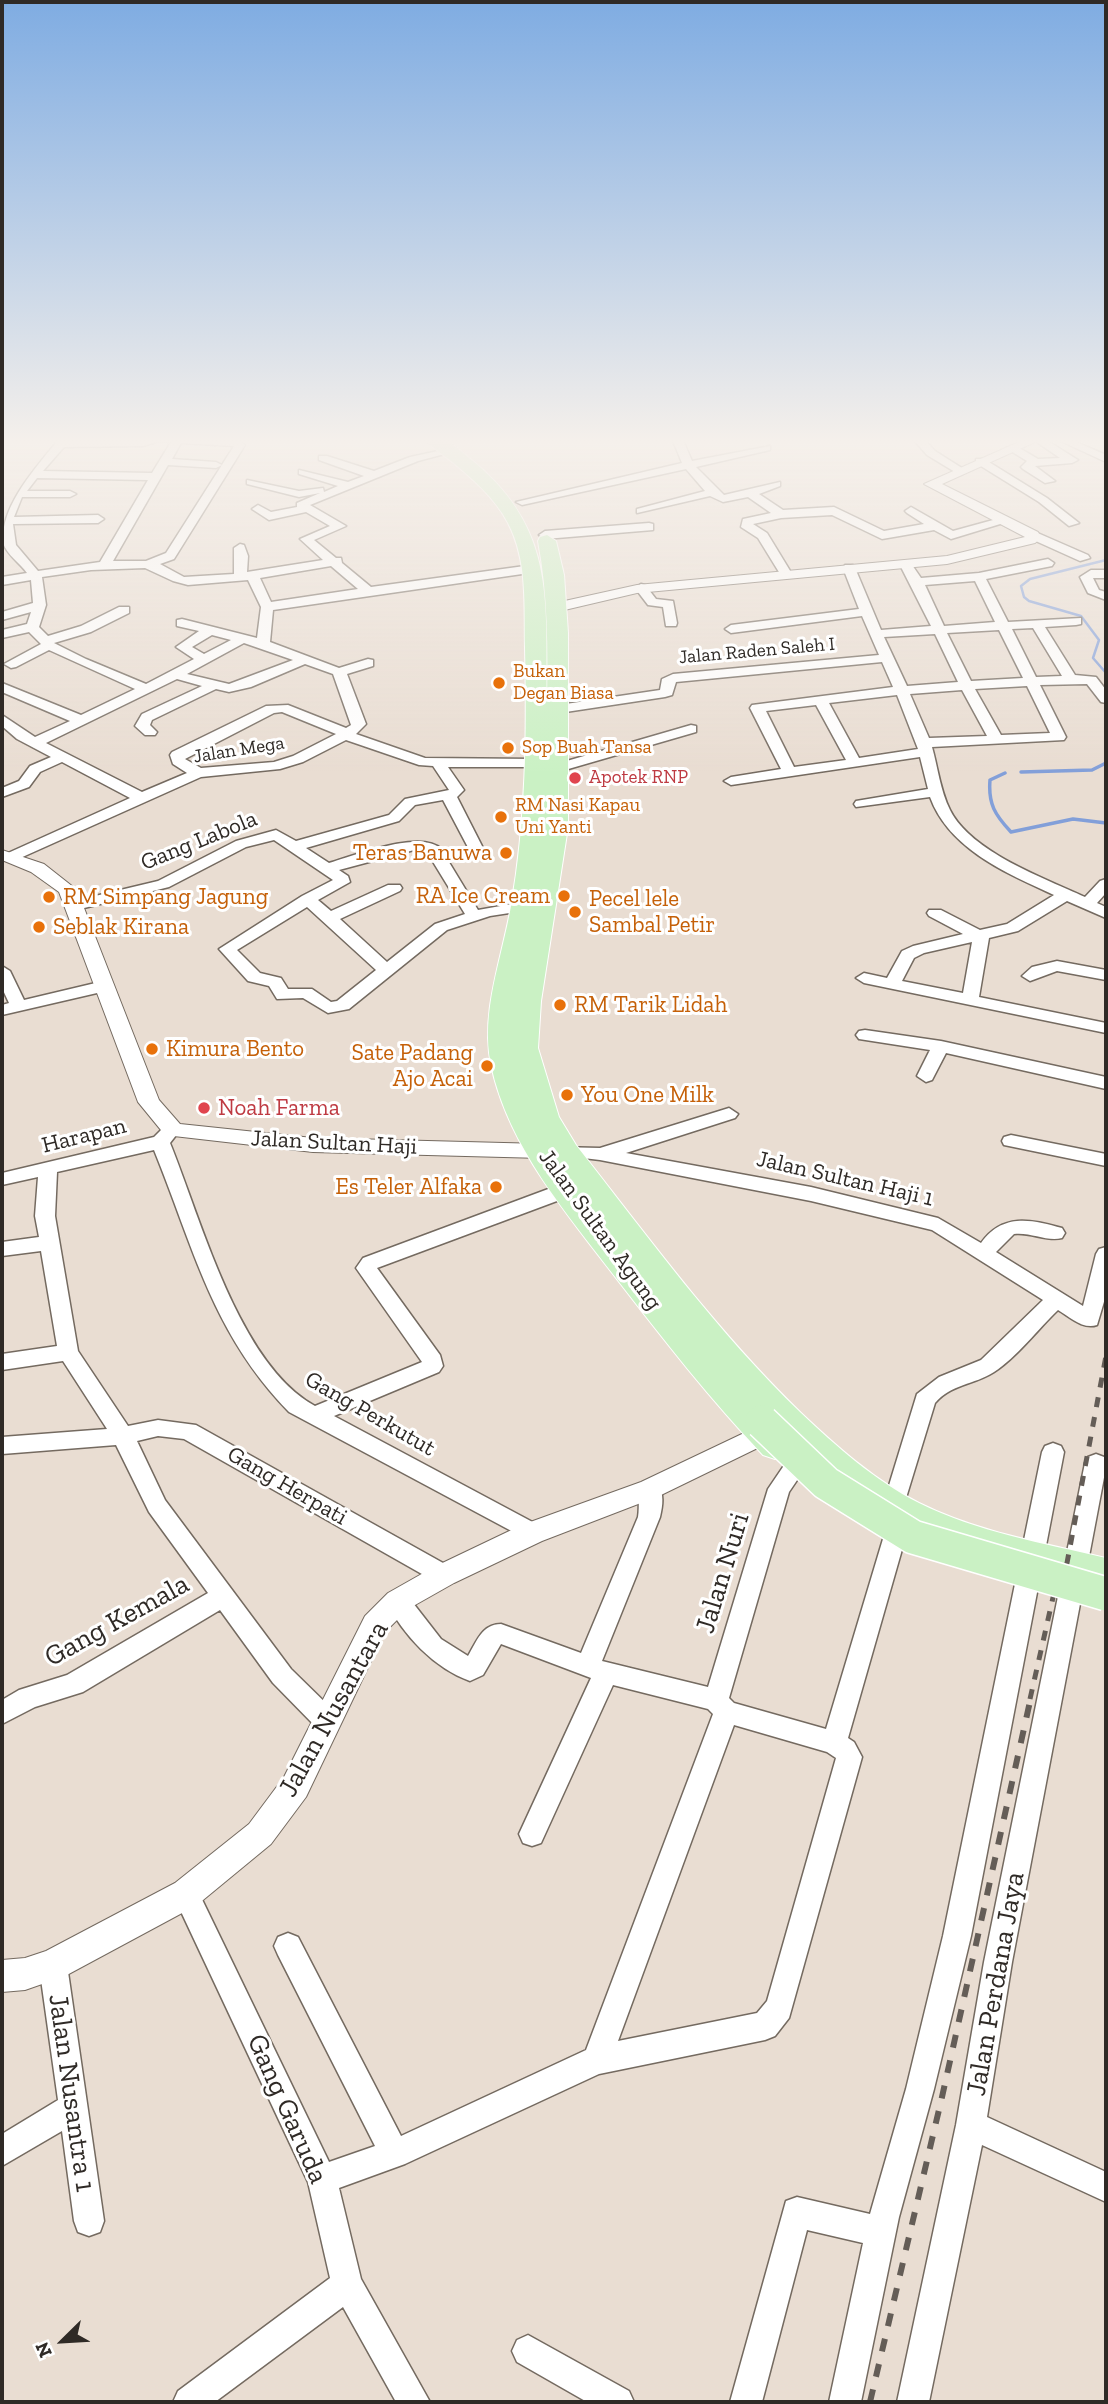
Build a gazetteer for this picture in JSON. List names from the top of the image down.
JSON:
{
  "streets": {
    "main road": ["Jalan Sultan Agung"],
    "street": [
      "Jalan Raden Saleh I",
      "Jalan Mega",
      "Gang Labola",
      "Harapan",
      "Jalan Sultan Haji",
      "Jalan Sultan Haji 1",
      "Gang Perkutut",
      "Gang Herpati",
      "Jalan Nuri",
      "Gang Kemala",
      "Jalan Nusantara",
      "Jalan Perdana Jaya",
      "Jalan Nusantra 1",
      "Gang Garuda"
    ]
  },
  "crossings": [
    ["Jalan Raden Saleh I", "Jalan Sultan Agung"],
    ["Harapan", "Jalan Sultan Haji"],
    ["Harapan", "Gang Perkutut"],
    ["Jalan Sultan Haji", "Jalan Sultan Haji 1"],
    ["Jalan Sultan Haji", "Jalan Sultan Agung"],
    ["Jalan Sultan Haji", "Gang Perkutut"],
    ["Jalan Sultan Haji 1", "Jalan Sultan Agung"],
    ["Jalan Sultan Agung", "Jalan Nuri"],
    ["Jalan Sultan Agung", "Jalan Nusantara"],
    ["Jalan Sultan Agung", "Jalan Perdana Jaya"],
    ["Gang Perkutut", "Jalan Nusantara"],
    ["Gang Herpati", "Jalan Nusantara"],
    ["Jalan Nusantara", "Jalan Nusantra 1"],
    ["Jalan Nusantara", "Gang Garuda"]
  ],
  "places": [
    "Bukan Degan Biasa",
    "Sop Buah Tansa",
    "Apotek RNP",
    "RM Nasi Kapau Uni Yanti",
    "Teras Banuwa",
    "RA Ice Cream",
    "RM Simpang Jagung",
    "Pecel lele Sambal Petir",
    "Seblak Kirana",
    "RM Tarik Lidah",
    "Kimura Bento",
    "Sate Padang Ajo Acai",
    "You One Milk",
    "Noah Farma",
    "Es Teler Alfaka"
  ],
  "north": "bottom left"
}
